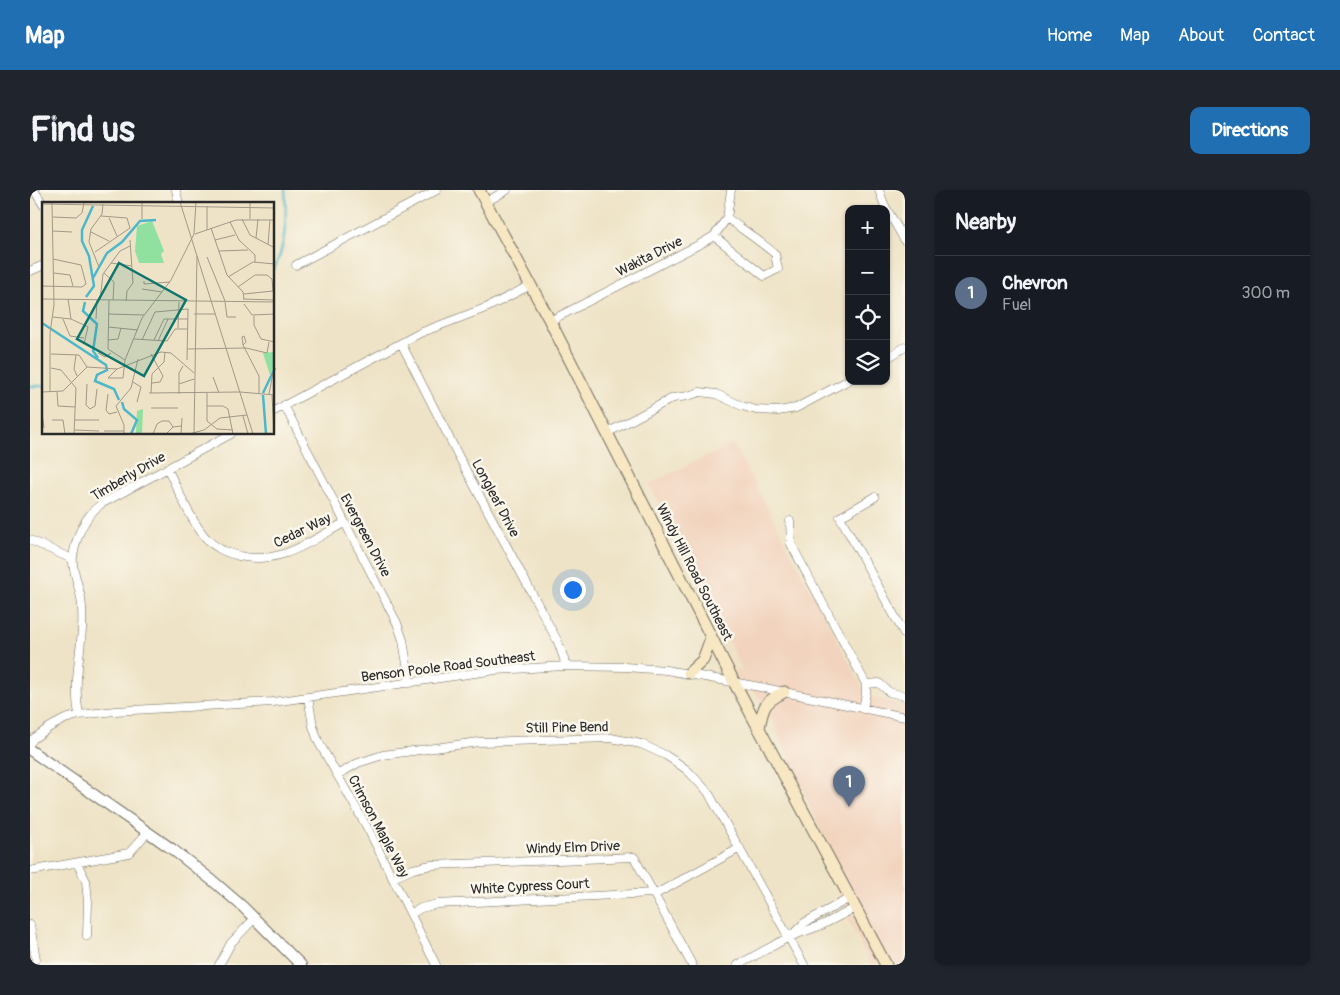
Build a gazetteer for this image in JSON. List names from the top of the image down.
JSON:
{
  "streets": {
    "main road": ["Windy Hill Road Southeast"],
    "street": [
      "Wakita Drive",
      "Timberly Drive",
      "Longleaf Drive",
      "Cedar Way",
      "Evergreen Drive",
      "Benson Poole Road Southeast",
      "Still Pine Bend",
      "Crimson Maple Way",
      "Windy Elm Drive",
      "White Cypress Court"
    ]
  },
  "crossings": [
    ["Wakita Drive", "Windy Hill Road Southeast"],
    ["Timberly Drive", "Cedar Way"],
    ["Longleaf Drive", "Benson Poole Road Southeast"],
    ["Cedar Way", "Evergreen Drive"],
    ["Evergreen Drive", "Benson Poole Road Southeast"],
    ["Windy Hill Road Southeast", "Benson Poole Road Southeast"],
    ["Benson Poole Road Southeast", "Crimson Maple Way"],
    ["Still Pine Bend", "Crimson Maple Way"],
    ["Crimson Maple Way", "Windy Elm Drive"],
    ["Crimson Maple Way", "White Cypress Court"],
    ["Windy Elm Drive", "White Cypress Court"]
  ],
  "page": {
    "header": "Map",
    "nav": [
      "Home",
      "Map",
      "About",
      "Contact"
    ],
    "buttons": "Directions",
    "title": "Find us",
    "heading": "Nearby",
    "map_buttons": ["+", "−"],
    "list": [
      {
        "mark": "1",
        "name": "Chevron",
        "note": "Fuel",
        "value": "300 m"
      }
    ],
    "pins": "1"
  }
}
